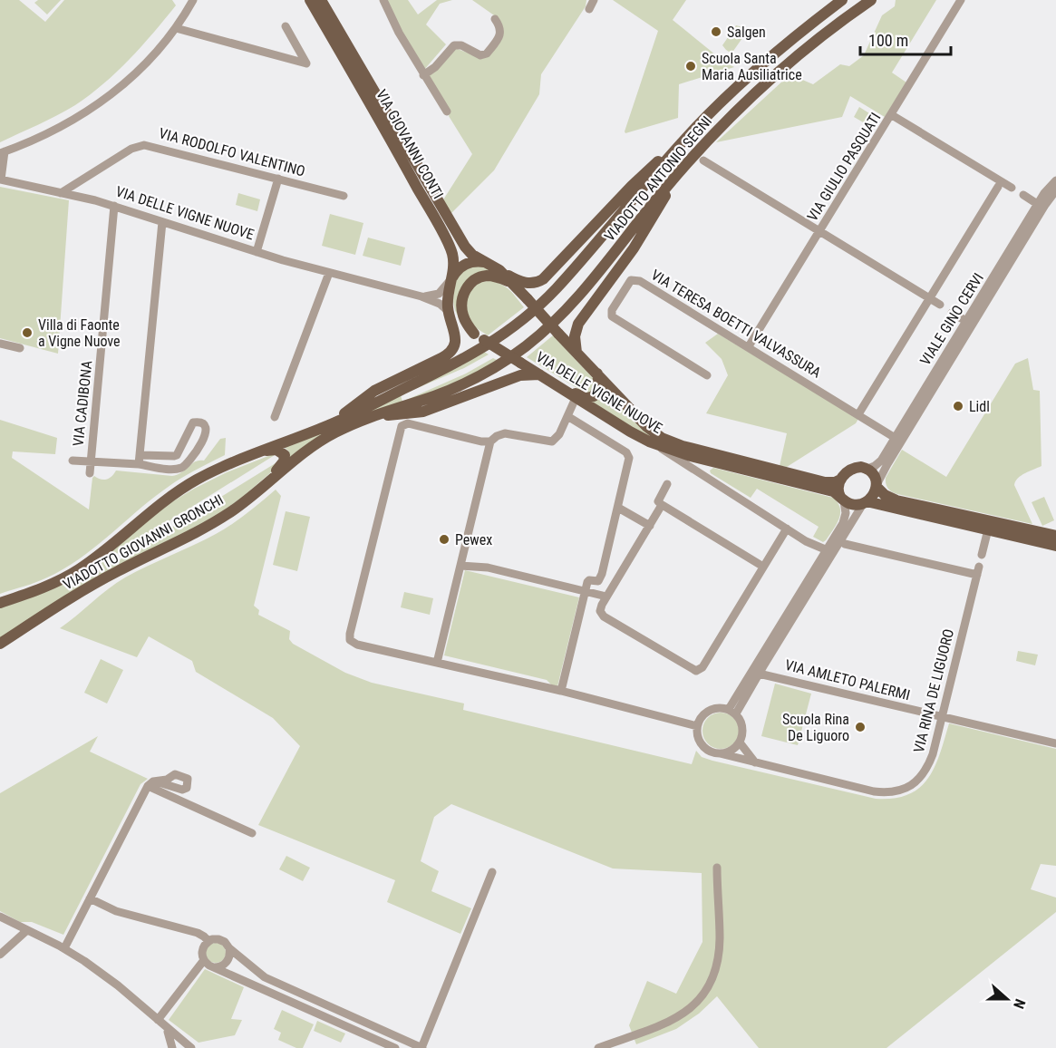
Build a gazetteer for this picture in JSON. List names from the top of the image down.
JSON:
{
  "streets": {
    "main road": [
      "VIA GIOVANNI CONTI",
      "VIADOTTO ANTONIO SEGNI",
      "VIA DELLE VIGNE NUOVE",
      "VIADOTTO GIOVANNI GRONCHI"
    ],
    "street": [
      "VIA RODOLFO VALENTINO",
      "VIA GIULIO PASQUATI",
      "VIALE GINO CERVI",
      "VIA TERESA BOETTI VALVASSURA",
      "VIA CADIBONA",
      "VIA AMLETO PALERMI",
      "VIA RINA DE LIGUORO"
    ]
  },
  "crossings": [
    ["VIA GIOVANNI CONTI", "VIA DELLE VIGNE NUOVE"],
    ["VIA GIOVANNI CONTI", "VIADOTTO GIOVANNI GRONCHI"],
    ["VIA RODOLFO VALENTINO", "VIA DELLE VIGNE NUOVE"],
    ["VIA GIULIO PASQUATI", "VIA TERESA BOETTI VALVASSURA"],
    ["VIADOTTO ANTONIO SEGNI", "VIADOTTO GIOVANNI GRONCHI"],
    ["VIA DELLE VIGNE NUOVE", "VIALE GINO CERVI"],
    ["VIA DELLE VIGNE NUOVE", "VIA CADIBONA"],
    ["VIALE GINO CERVI", "VIA TERESA BOETTI VALVASSURA"],
    ["VIA AMLETO PALERMI", "VIA RINA DE LIGUORO"]
  ],
  "places": [
    "Salgen",
    "Scuola Santa Maria Ausiliatrice",
    "Villa di Faonte a Vigne Nuove",
    "Lidl",
    "Pewex",
    "Scuola Rina De Liguoro"
  ],
  "scale_bar": "100 m",
  "north": "right"
}
